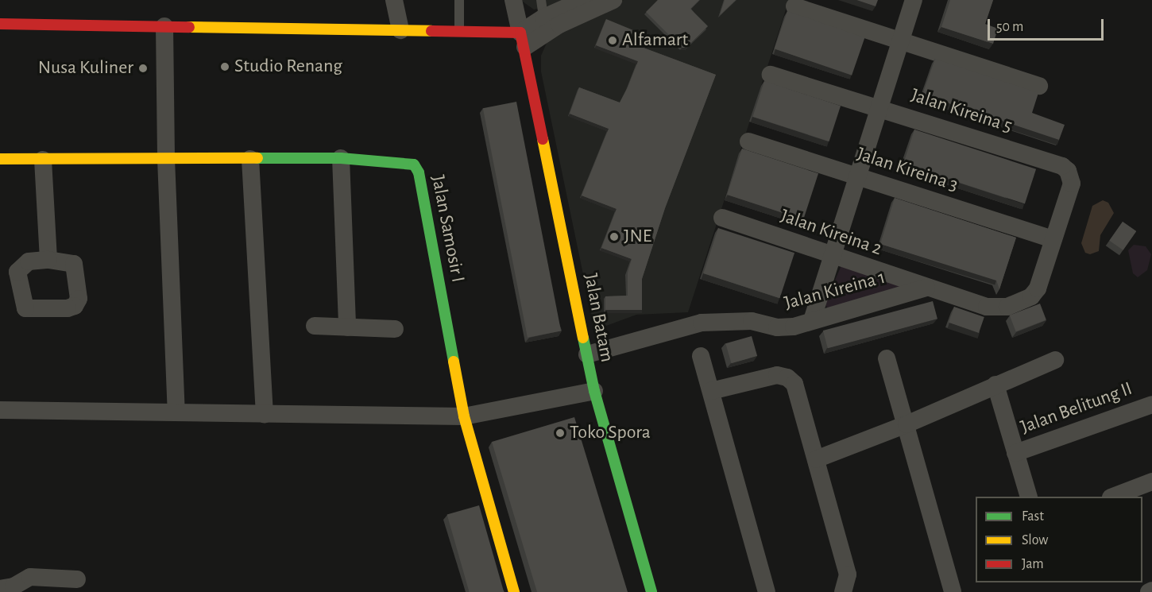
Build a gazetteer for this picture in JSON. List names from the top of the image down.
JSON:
{
  "streets": {
    "street": [
      "Jalan Kireina 5",
      "Jalan Kireina 3",
      "Jalan Samosir I",
      "Jalan Kireina 2",
      "Jalan Kireina 1",
      "Jalan Batam",
      "Jalan Belitung II"
    ]
  },
  "crossings": [
    ["Jalan Kireina 5", "Jalan Kireina 3"],
    ["Jalan Kireina 2", "Jalan Kireina 1"],
    ["Jalan Kireina 1", "Jalan Batam"]
  ],
  "places": [
    "Alfamart",
    "Studio Renang",
    "Nusa Kuliner",
    "JNE",
    "Toko Spora"
  ],
  "legend": ["Fast", "Slow", "Jam"],
  "scale_bar": "50 m"
}
